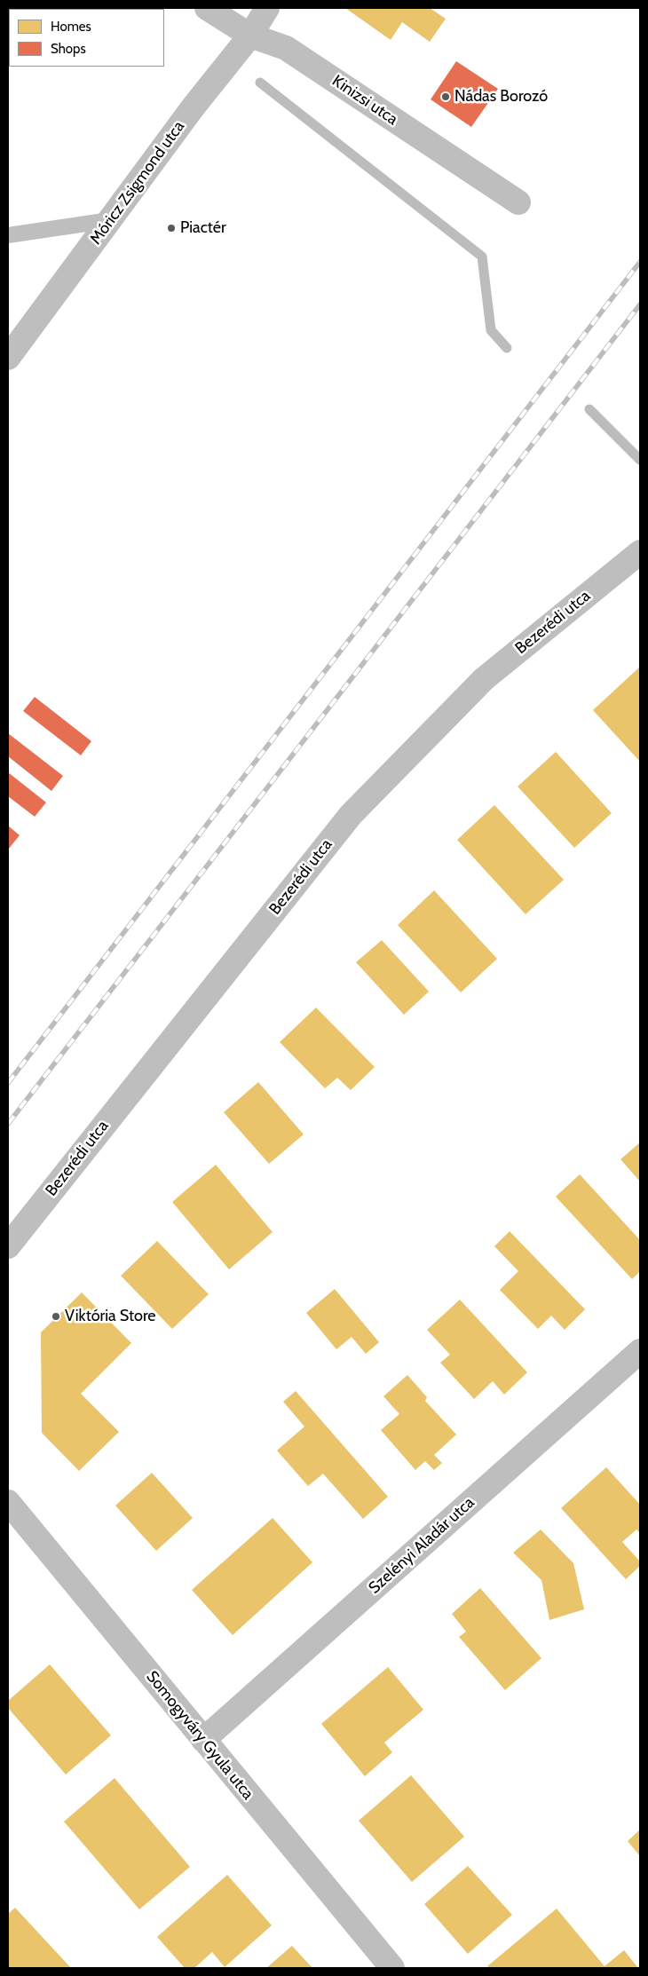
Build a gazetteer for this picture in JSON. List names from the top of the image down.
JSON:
{
  "streets": {
    "street": [
      "Kinizsi utca",
      "Móricz Zsigmond utca",
      "Bezerédi utca",
      "Szelényi Aladár utca",
      "Somogyváry Gyula utca"
    ]
  },
  "crossings": [
    ["Kinizsi utca", "Móricz Zsigmond utca"],
    ["Szelényi Aladár utca", "Somogyváry Gyula utca"]
  ],
  "places": ["Nádas Borozó", "Piactér", "Viktória Store"],
  "legend": ["Homes", "Shops"]
}
